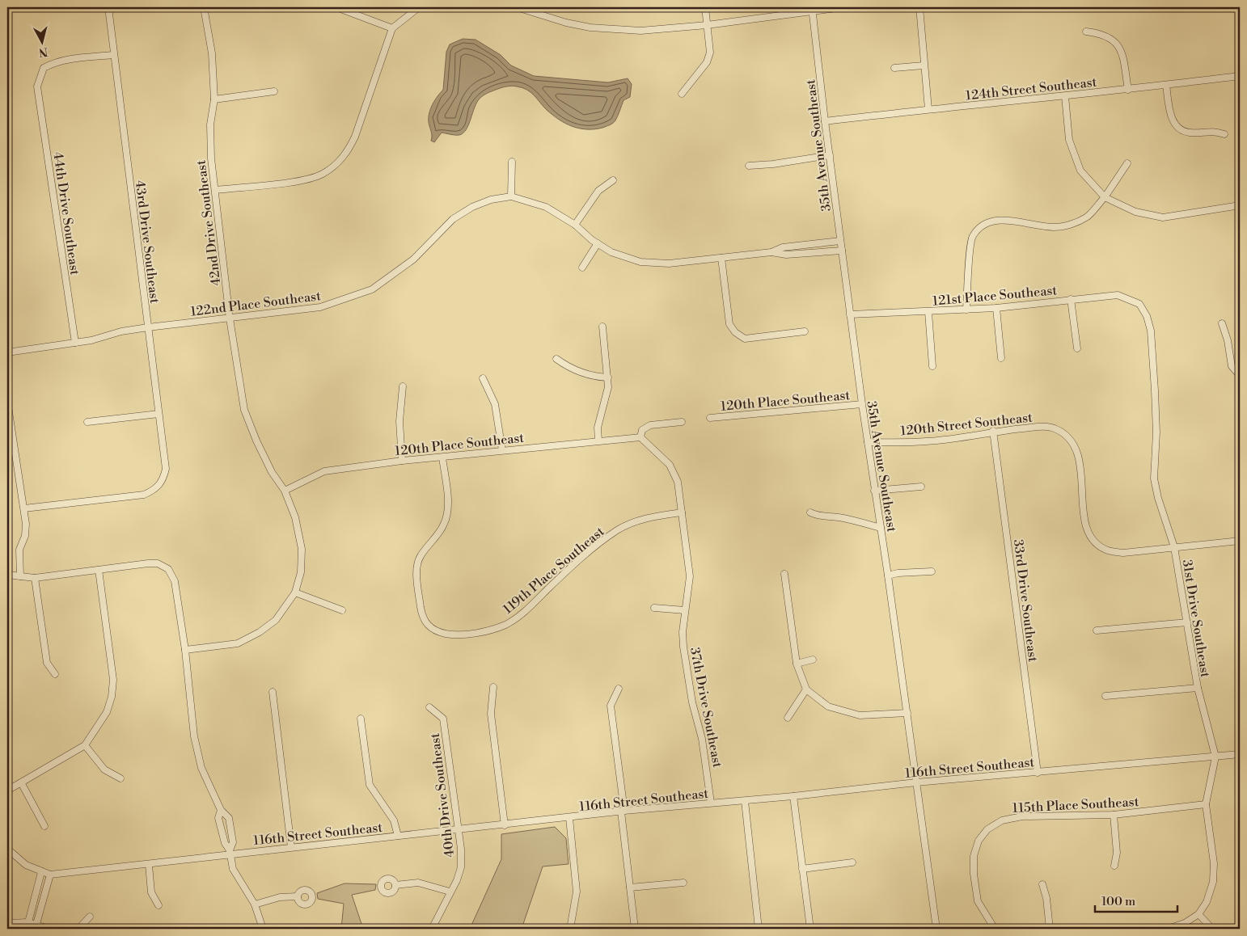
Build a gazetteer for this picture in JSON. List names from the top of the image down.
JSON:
{
  "streets": {
    "street": [
      "124th Street Southeast",
      "35th Avenue Southeast",
      "44th Drive Southeast",
      "42nd Drive Southeast",
      "43rd Drive Southeast",
      "121st Place Southeast",
      "122nd Place Southeast",
      "120th Place Southeast",
      "120th Street Southeast",
      "119th Place Southeast",
      "33rd Drive Southeast",
      "31st Drive Southeast",
      "37th Drive Southeast",
      "116th Street Southeast",
      "40th Drive Southeast",
      "115th Place Southeast"
    ]
  },
  "crossings": [
    ["124th Street Southeast", "35th Avenue Southeast"],
    ["35th Avenue Southeast", "121st Place Southeast"],
    ["35th Avenue Southeast", "122nd Place Southeast"],
    ["35th Avenue Southeast", "120th Place Southeast"],
    ["35th Avenue Southeast", "120th Street Southeast"],
    ["35th Avenue Southeast", "116th Street Southeast"],
    ["44th Drive Southeast", "43rd Drive Southeast"],
    ["44th Drive Southeast", "122nd Place Southeast"],
    ["42nd Drive Southeast", "122nd Place Southeast"],
    ["42nd Drive Southeast", "120th Place Southeast"],
    ["43rd Drive Southeast", "122nd Place Southeast"],
    ["121st Place Southeast", "31st Drive Southeast"],
    ["120th Place Southeast", "119th Place Southeast"],
    ["120th Place Southeast", "37th Drive Southeast"],
    ["120th Street Southeast", "33rd Drive Southeast"],
    ["120th Street Southeast", "31st Drive Southeast"],
    ["119th Place Southeast", "37th Drive Southeast"],
    ["33rd Drive Southeast", "116th Street Southeast"],
    ["31st Drive Southeast", "116th Street Southeast"],
    ["31st Drive Southeast", "115th Place Southeast"],
    ["37th Drive Southeast", "116th Street Southeast"],
    ["116th Street Southeast", "40th Drive Southeast"]
  ],
  "scale_bar": "100 m",
  "north": "bottom"
}
